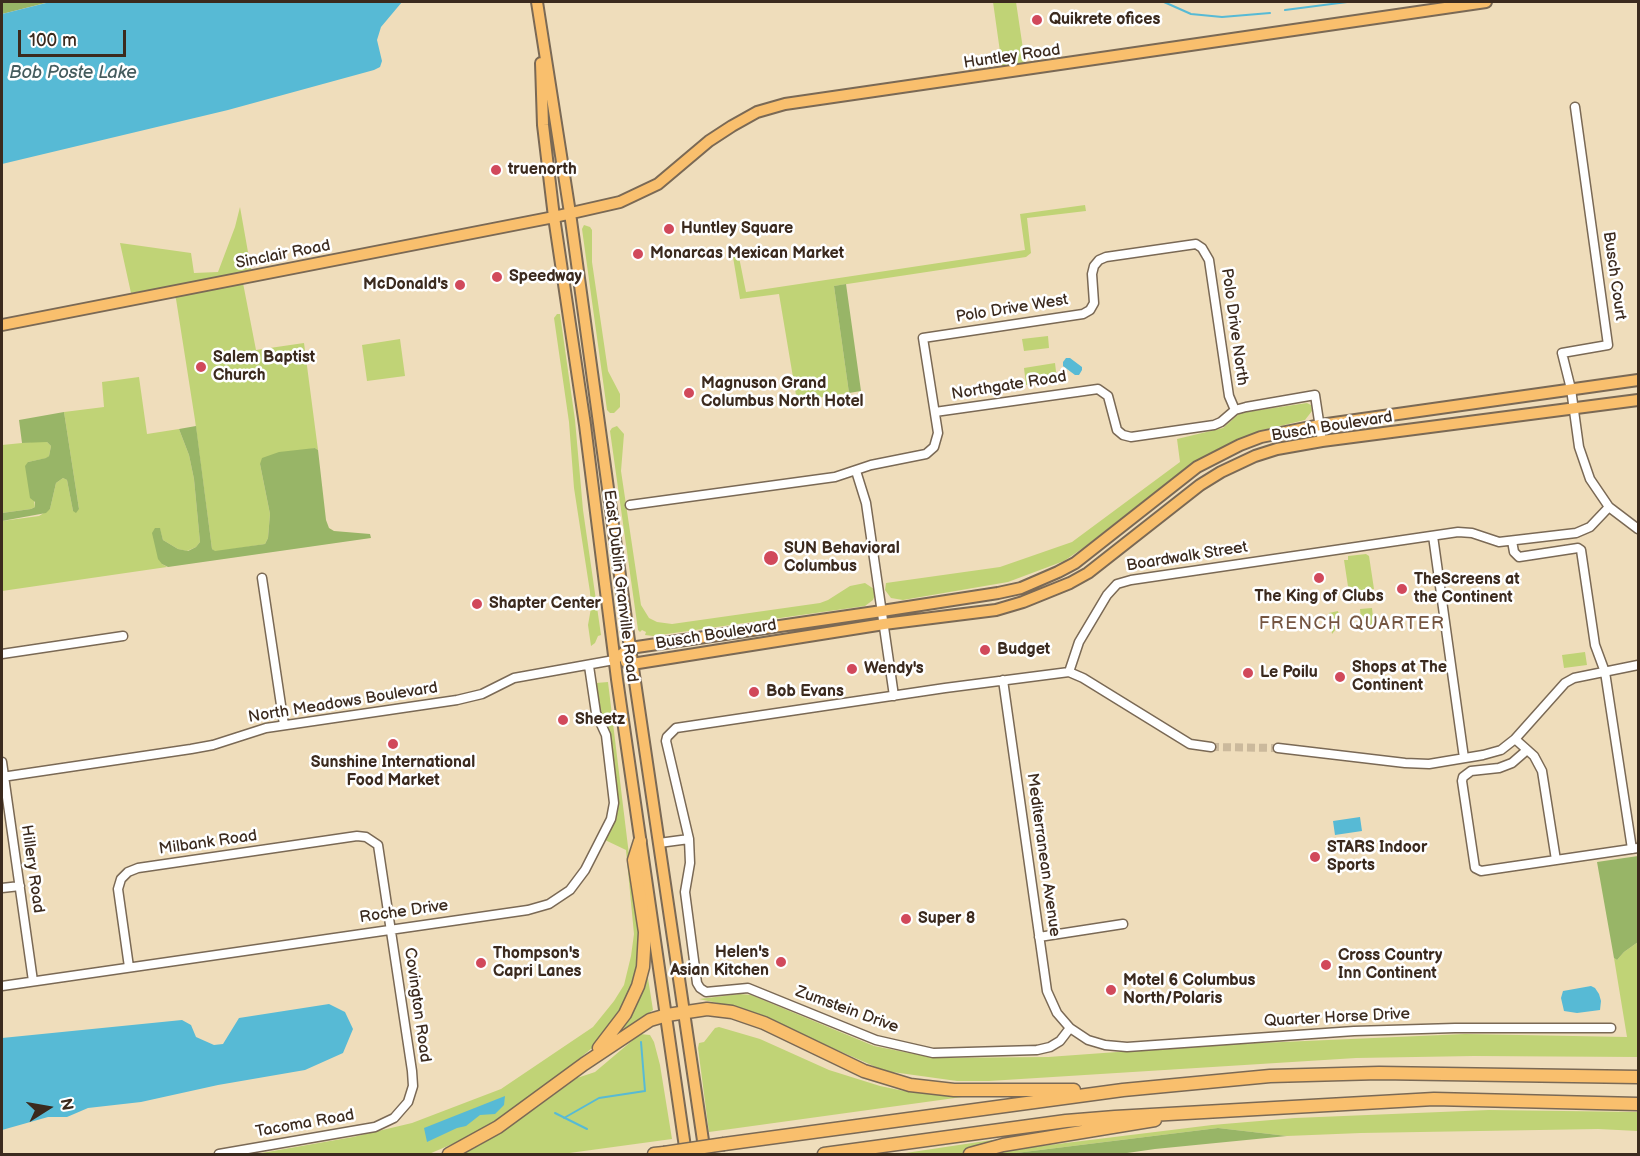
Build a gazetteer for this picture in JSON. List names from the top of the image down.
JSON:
{
  "streets": {
    "main road": [
      "Huntley Road",
      "Sinclair Road",
      "Busch Boulevard",
      "East Dublin Granville Road"
    ],
    "street": [
      "Busch Court",
      "Polo Drive West",
      "Polo Drive North",
      "Northgate Road",
      "Boardwalk Street",
      "North Meadows Boulevard",
      "Milbank Road",
      "Mediterranean Avenue",
      "Hillery Road",
      "Roche Drive",
      "Covington Road",
      "Zumstein Drive",
      "Quarter Horse Drive",
      "Tacoma Road"
    ]
  },
  "crossings": [
    ["Huntley Road", "Sinclair Road"],
    ["Huntley Road", "East Dublin Granville Road"],
    ["Sinclair Road", "East Dublin Granville Road"],
    ["Busch Court", "Busch Boulevard"],
    ["Busch Court", "Boardwalk Street"],
    ["Polo Drive West", "Polo Drive North"],
    ["Polo Drive West", "Northgate Road"],
    ["Polo Drive North", "Northgate Road"],
    ["Northgate Road", "Busch Boulevard"],
    ["Busch Boulevard", "East Dublin Granville Road"],
    ["Busch Boulevard", "North Meadows Boulevard"],
    ["East Dublin Granville Road", "North Meadows Boulevard"],
    ["North Meadows Boulevard", "Hillery Road"],
    ["North Meadows Boulevard", "Roche Drive"],
    ["Milbank Road", "Roche Drive"],
    ["Milbank Road", "Covington Road"],
    ["Mediterranean Avenue", "Zumstein Drive"],
    ["Mediterranean Avenue", "Quarter Horse Drive"],
    ["Hillery Road", "Roche Drive"],
    ["Roche Drive", "Covington Road"],
    ["Covington Road", "Tacoma Road"],
    ["Zumstein Drive", "Quarter Horse Drive"]
  ],
  "districts": ["FRENCH QUARTER"],
  "water": ["Bob Poste Lake"],
  "places": [
    "Quikrete ofices",
    "truenorth",
    "Huntley Square",
    "Monarcas Mexican Market",
    "Speedway",
    "McDonald's",
    "Salem Baptist Church",
    "Magnuson Grand Columbus North Hotel",
    "SUN Behavioral Columbus",
    "The King of Clubs",
    "TheScreens at the Continent",
    "Shapter Center",
    "Budget",
    "Wendy's",
    "Le Poilu",
    "Shops at The Continent",
    "Bob Evans",
    "Sheetz",
    "Sunshine International Food Market",
    "STARS Indoor Sports",
    "Super 8",
    "Helen's Asian Kitchen",
    "Thompson's Capri Lanes",
    "Cross Country Inn Continent",
    "Motel 6 Columbus North/Polaris"
  ],
  "scale_bar": "100 m",
  "north": "right"
}
